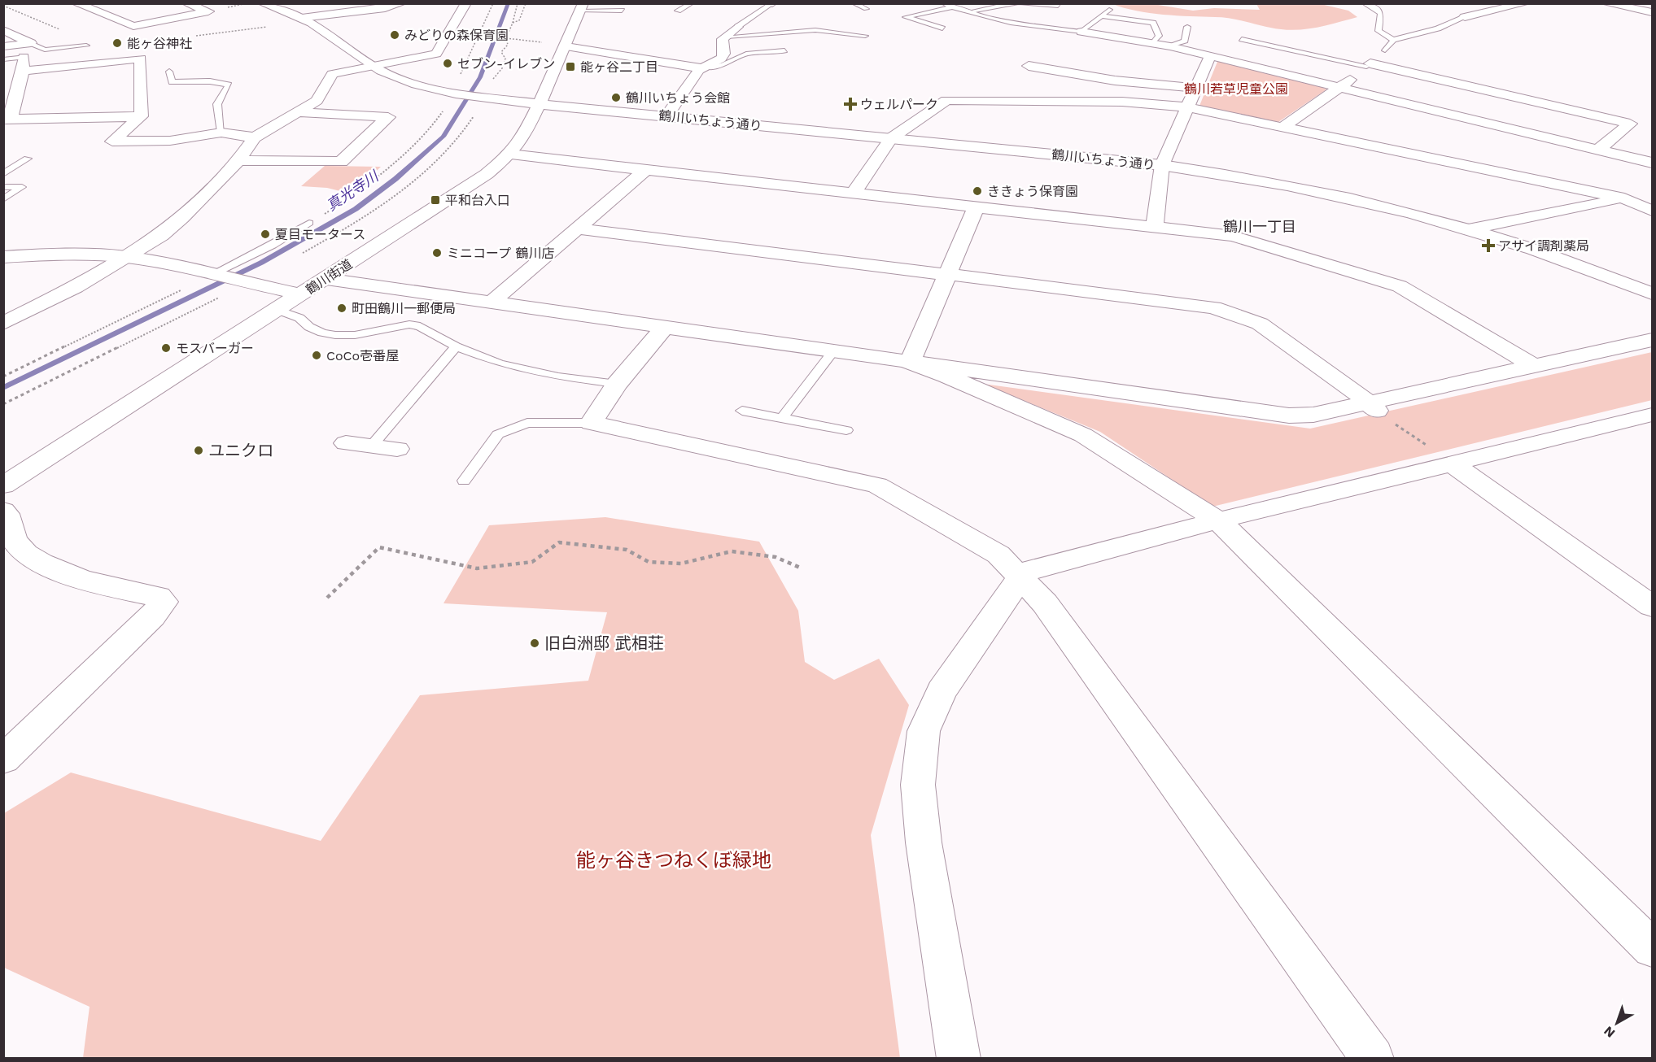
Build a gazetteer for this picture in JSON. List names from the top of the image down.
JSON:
{
  "streets": {
    "street": ["鶴川いちょう通り", "鶴川街道"]
  },
  "crossings": [
    ["鶴川いちょう通り", "鶴川街道"]
  ],
  "districts": ["鶴川一丁目"],
  "water": ["真光寺川"],
  "parks": ["鶴川若草児童公園", "能ヶ谷きつねくぼ緑地"],
  "places": {
    "other": [
      "みどりの森保育園",
      "能ヶ谷神社",
      "セブン-イレブン",
      "鶴川いちょう会館",
      "ききょう保育園",
      "夏目モータース",
      "ミニコープ 鶴川店",
      "町田鶴川一郵便局",
      "モスバーガー",
      "CoCo壱番屋",
      "ユニクロ",
      "旧白洲邸 武相荘"
    ],
    "transit": ["能ヶ谷二丁目", "平和台入口"],
    "health": ["ウェルパーク", "アサイ調剤薬局"]
  },
  "north": "bottom left"
}
